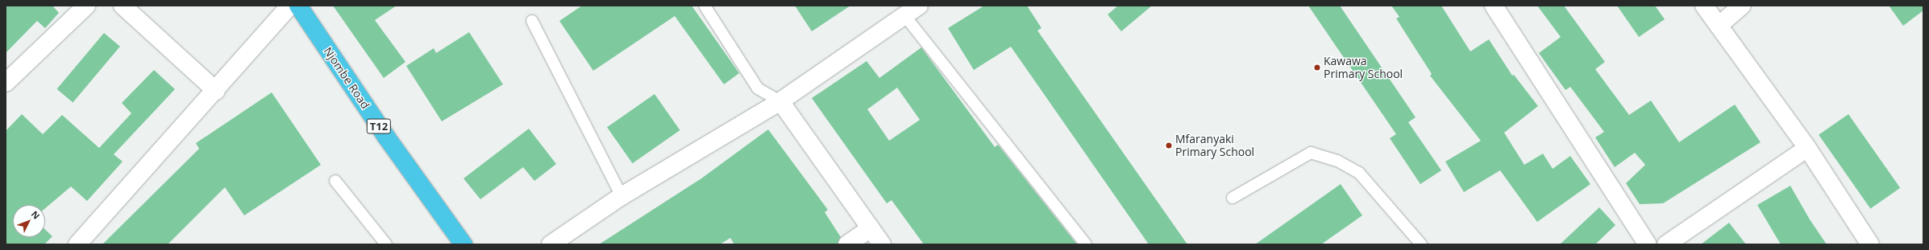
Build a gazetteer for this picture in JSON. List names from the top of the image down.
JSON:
{
  "streets": {
    "highway": ["Njombe Road", "T12"]
  },
  "places": ["Kawawa Primary School", "Mfaranyaki Primary School"],
  "north": "top right"
}
